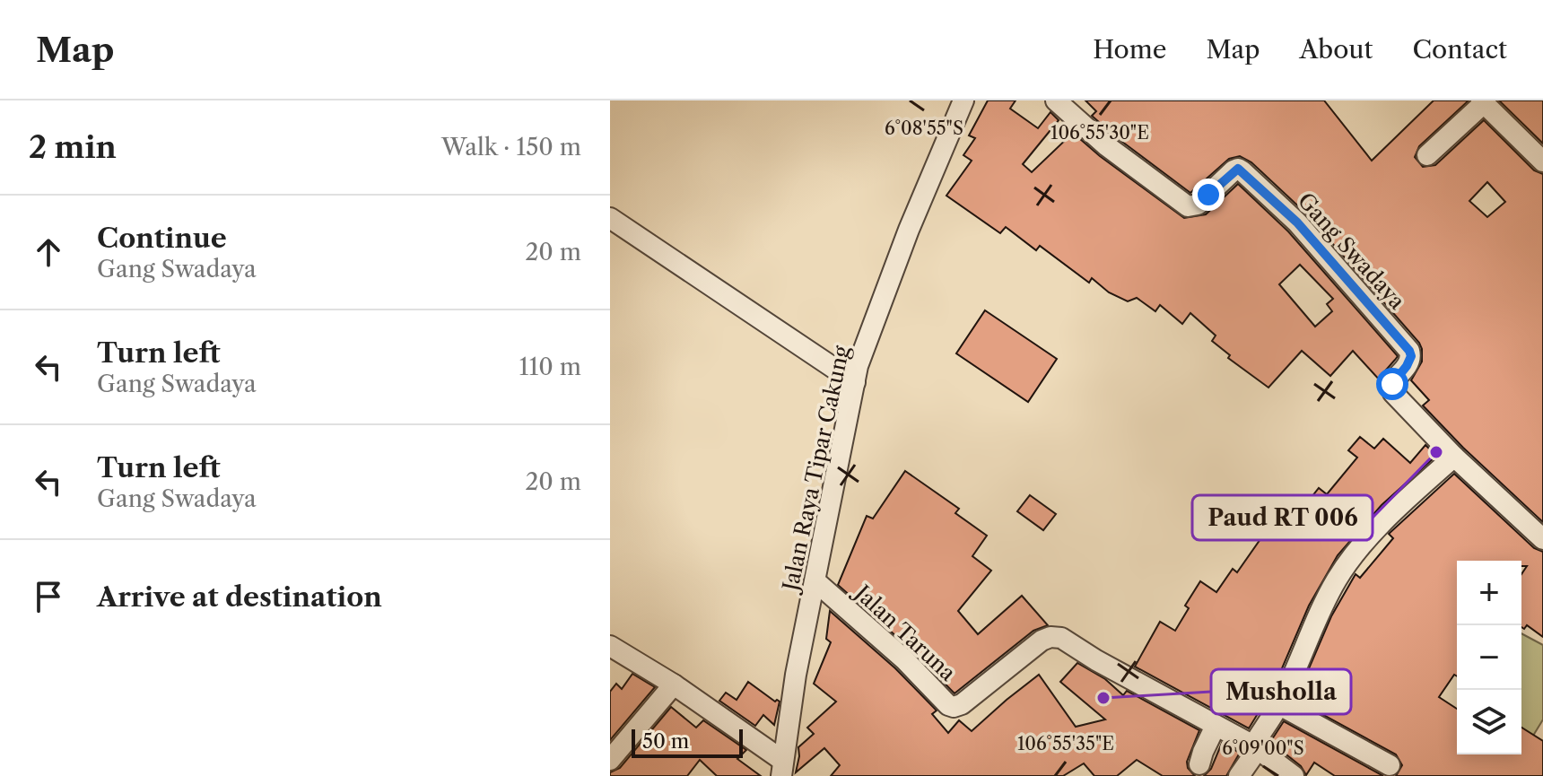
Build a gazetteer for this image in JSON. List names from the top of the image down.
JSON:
{
  "streets": {
    "street": ["Gang Swadaya", "Jalan Raya Tipar Cakung", "Jalan Taruna"]
  },
  "crossings": [
    ["Jalan Raya Tipar Cakung", "Jalan Taruna"]
  ],
  "places": ["Paud RT 006", "Musholla"],
  "scale_bar": "50 m",
  "page": {
    "header": "Map",
    "nav": [
      "Home",
      "Map",
      "About",
      "Contact"
    ],
    "heading": ["2 min", "Walk · 150 m"],
    "list": [
      ["Continue", "Gang Swadaya", "20 m"],
      ["Turn left", "Gang Swadaya", "110 m"],
      ["Turn left", "Gang Swadaya", "20 m"],
      "Arrive at destination"
    ],
    "map_buttons": ["+", "−"],
    "scale": "50 m"
  },
  "coordinates": [
    "6°08'55\"S",
    "106°55'30\"E",
    "106°55'35\"E",
    "6°09'00\"S"
  ]
}
